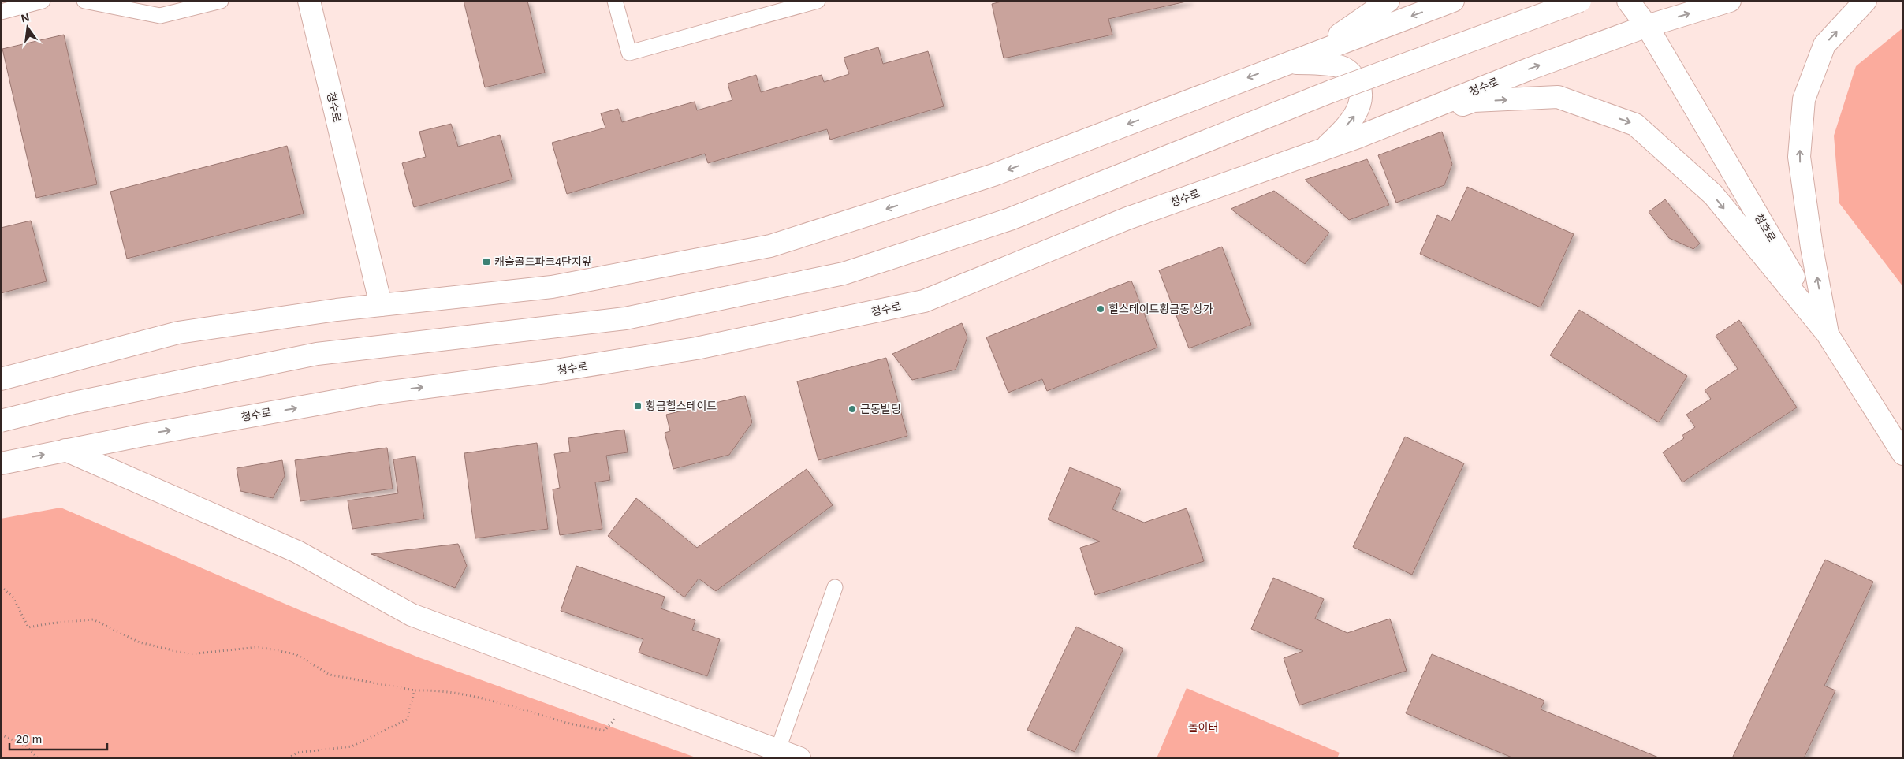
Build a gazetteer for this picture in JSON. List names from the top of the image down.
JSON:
{
  "streets": {
    "main road": ["청수로", "청호로"]
  },
  "crossings": [
    ["청수로", "청호로"]
  ],
  "parks": ["놀이터"],
  "places": {
    "transit": ["캐슬골드파크4단지앞", "황금힐스테이트"],
    "other": ["힐스테이트황금동 상가", "근동빌딩"]
  },
  "scale_bar": "20 m",
  "north": "top"
}
